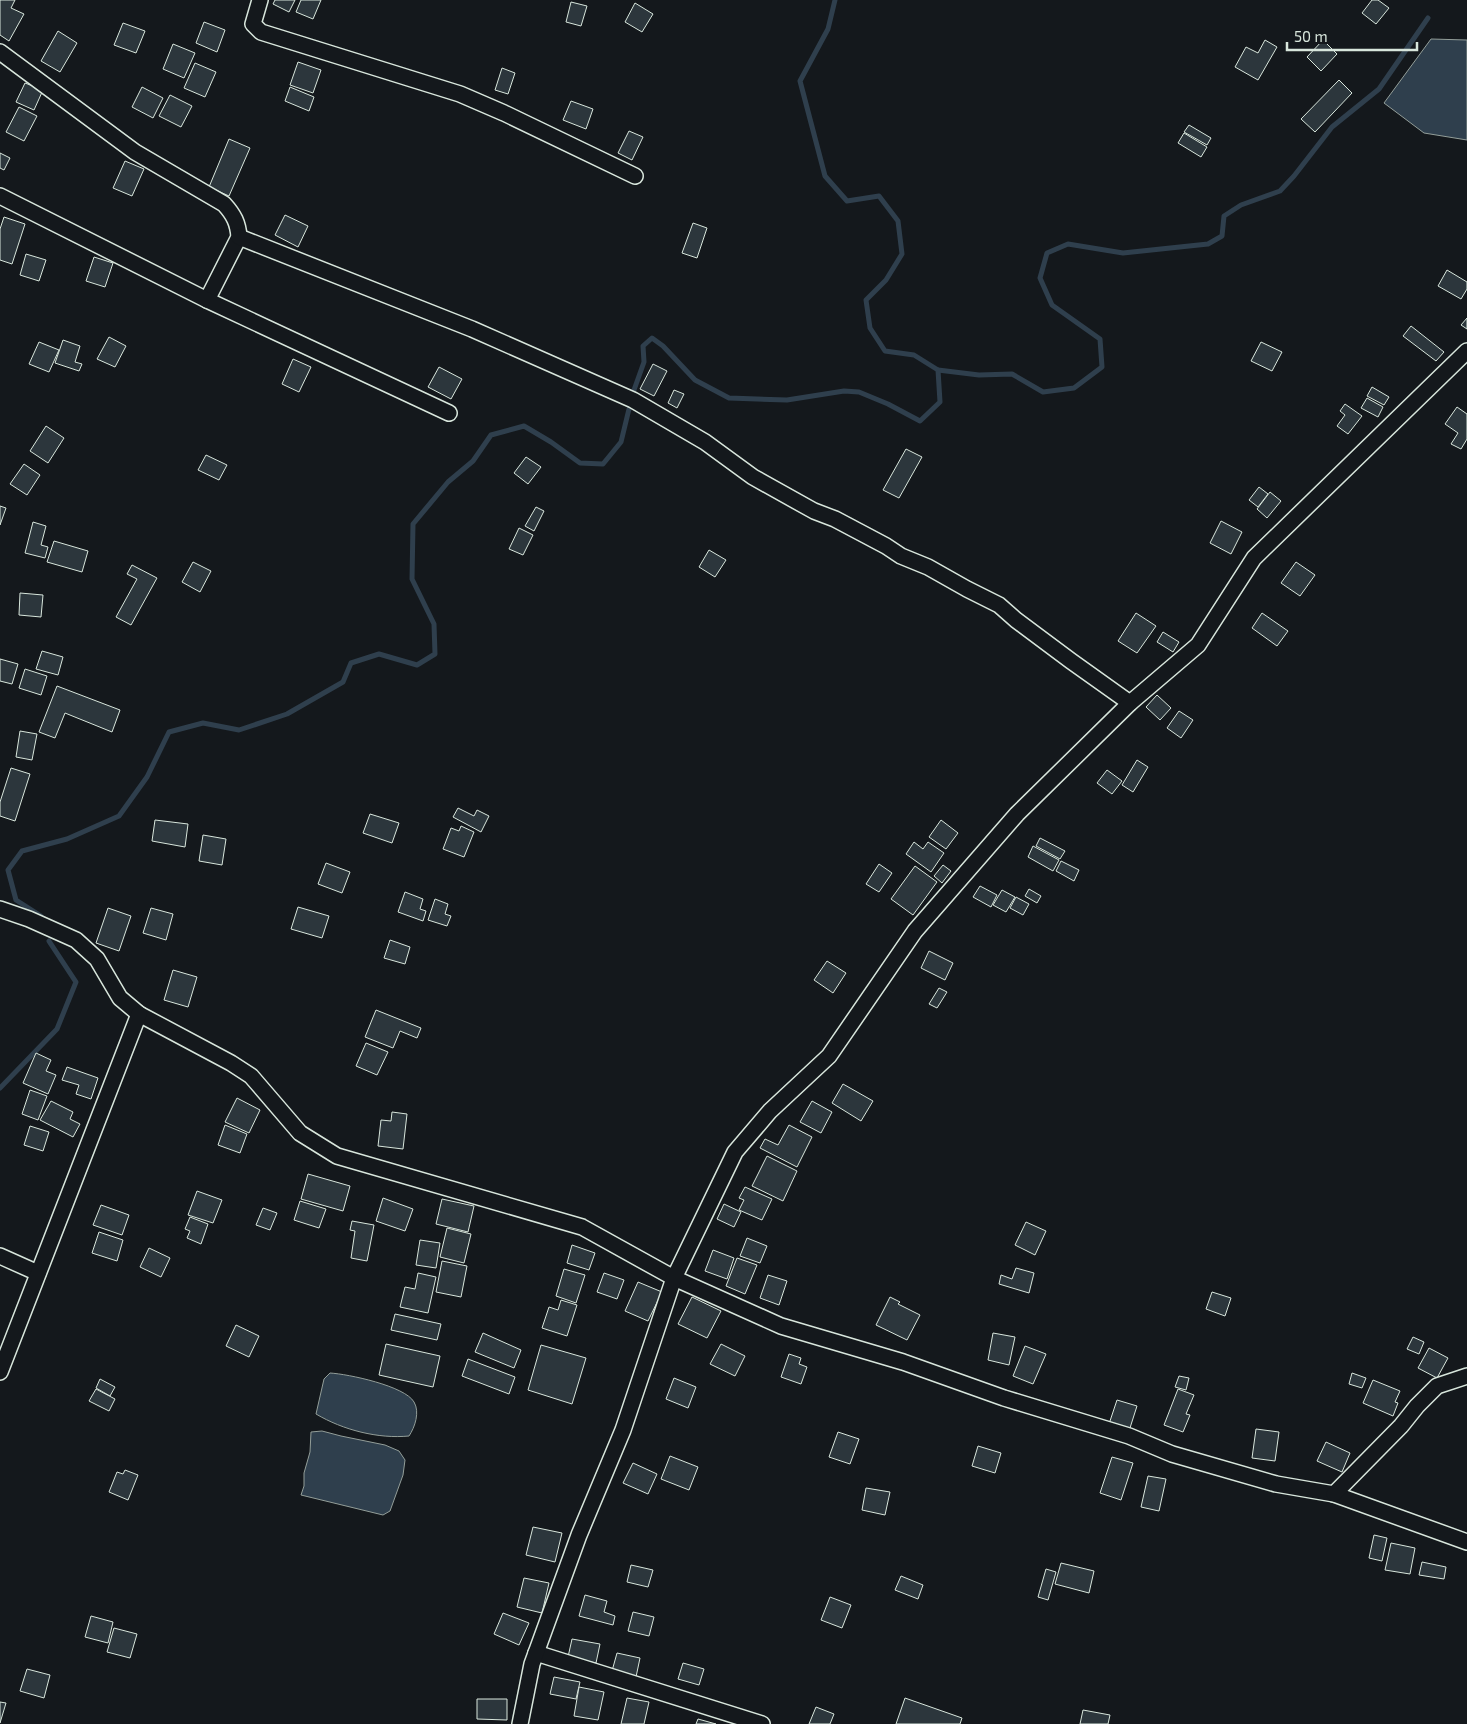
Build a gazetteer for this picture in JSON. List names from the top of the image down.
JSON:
{
  "scale_bar": "50 m"
}
